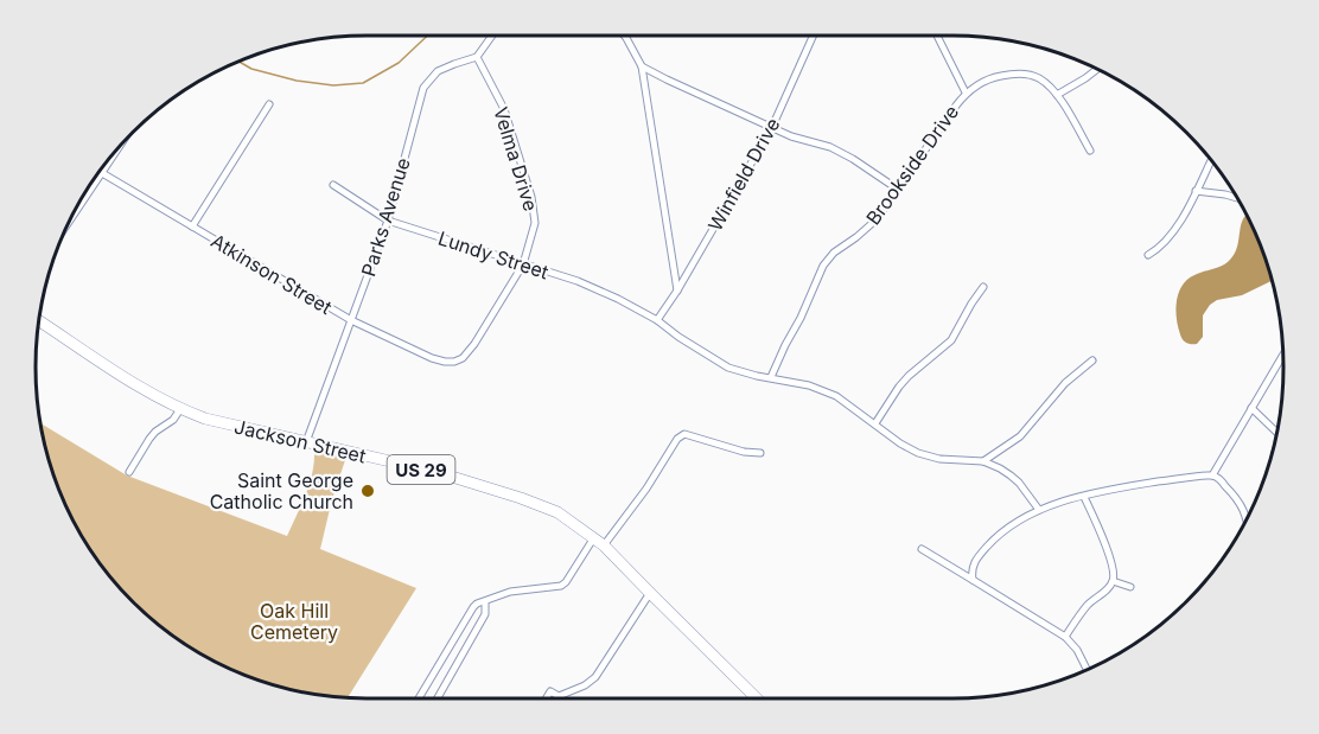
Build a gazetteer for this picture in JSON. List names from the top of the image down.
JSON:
{
  "streets": {
    "main road": ["Jackson Street", "US 29"],
    "street": [
      "Velma Drive",
      "Brookside Drive",
      "Winfield Drive",
      "Parks Avenue",
      "Lundy Street",
      "Atkinson Street"
    ]
  },
  "crossings": [
    ["Velma Drive", "Parks Avenue"],
    ["Velma Drive", "Lundy Street"],
    ["Velma Drive", "Atkinson Street"],
    ["Brookside Drive", "Lundy Street"],
    ["Winfield Drive", "Lundy Street"],
    ["Parks Avenue", "Lundy Street"],
    ["Parks Avenue", "Atkinson Street"],
    ["Parks Avenue", "Jackson Street"]
  ],
  "parks": ["Oak Hill Cemetery"],
  "places": ["Saint George Catholic Church"]
}
